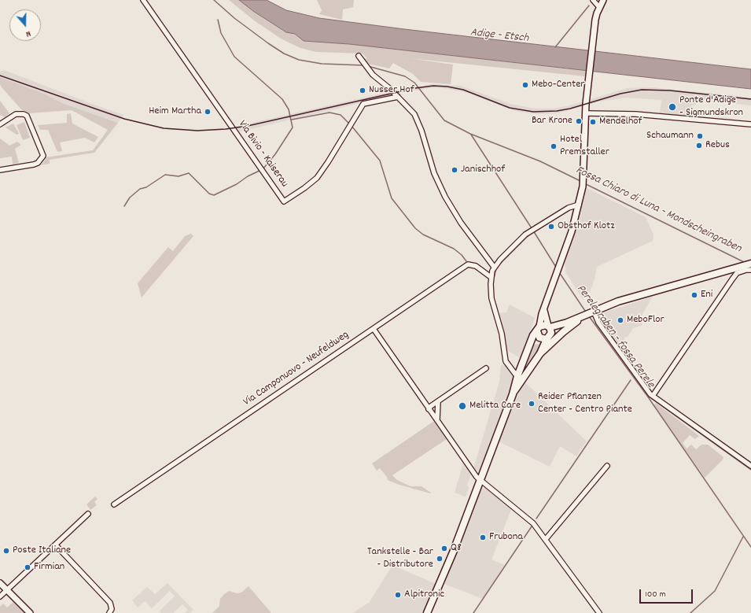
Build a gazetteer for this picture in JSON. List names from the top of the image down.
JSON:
{
  "streets": {
    "street": ["Via Bivio - Kaiserau", "Via Camponuovo - Neufeldweg"]
  },
  "water": ["Adige - Etsch", "Fossa Chiaro di Luna - Mondscheingraben", "Perelegraben - fossa Perele"],
  "places": [
    "Mebo-Center",
    "Nusser Hof",
    "Ponte d'Adige - Sigmundskron",
    "Heim Martha",
    "Bar Krone",
    "Mendelhof",
    "Schaumann",
    "Rebus",
    "Hotel Premstaller",
    "Janischhof",
    "Obsthof Klotz",
    "Eni",
    "MeboFlor",
    "Reider Pflanzen Center - Centro Piante",
    "Melitta Care",
    "Frubona",
    "Q8",
    "Poste Italiane",
    "Tankstelle - Bar - Distributore",
    "Firmian",
    "Alpitronic"
  ],
  "scale_bar": "100 m",
  "north": "bottom"
}
